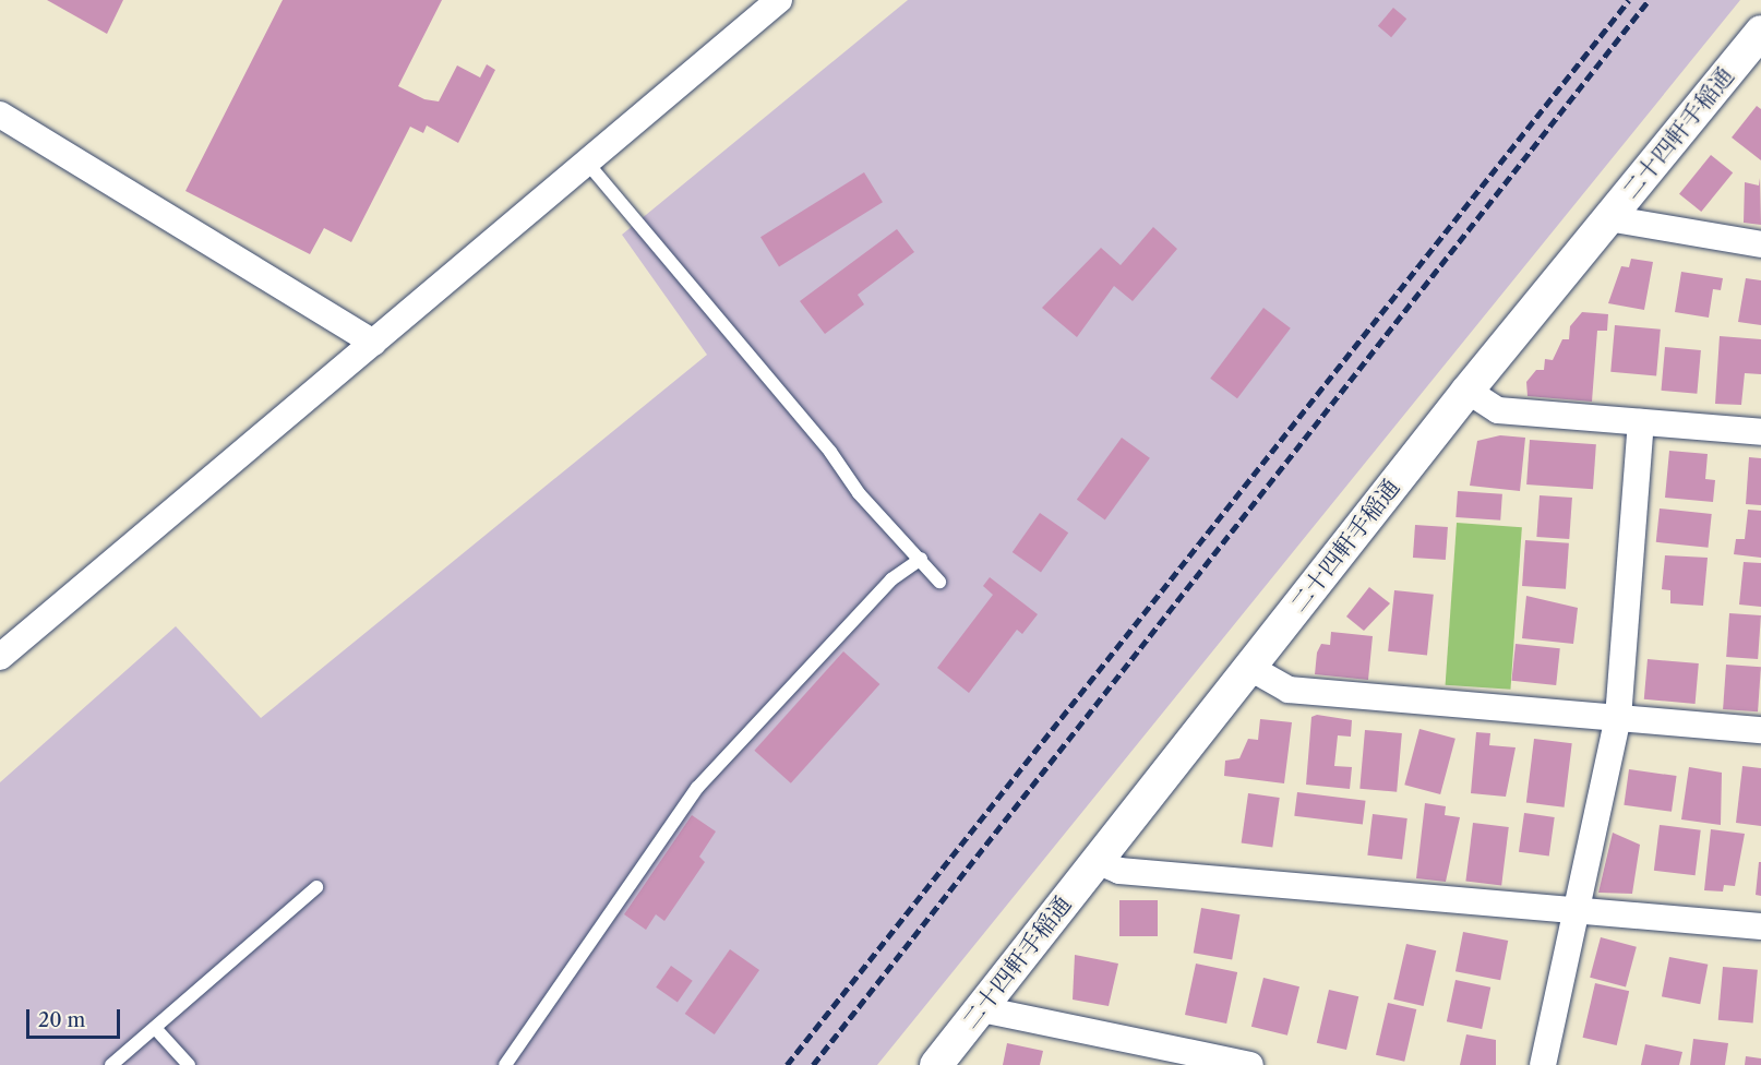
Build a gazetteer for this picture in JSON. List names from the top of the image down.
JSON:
{
  "streets": {
    "street": ["二十四軒手稲通"]
  },
  "scale_bar": "20 m"
}
